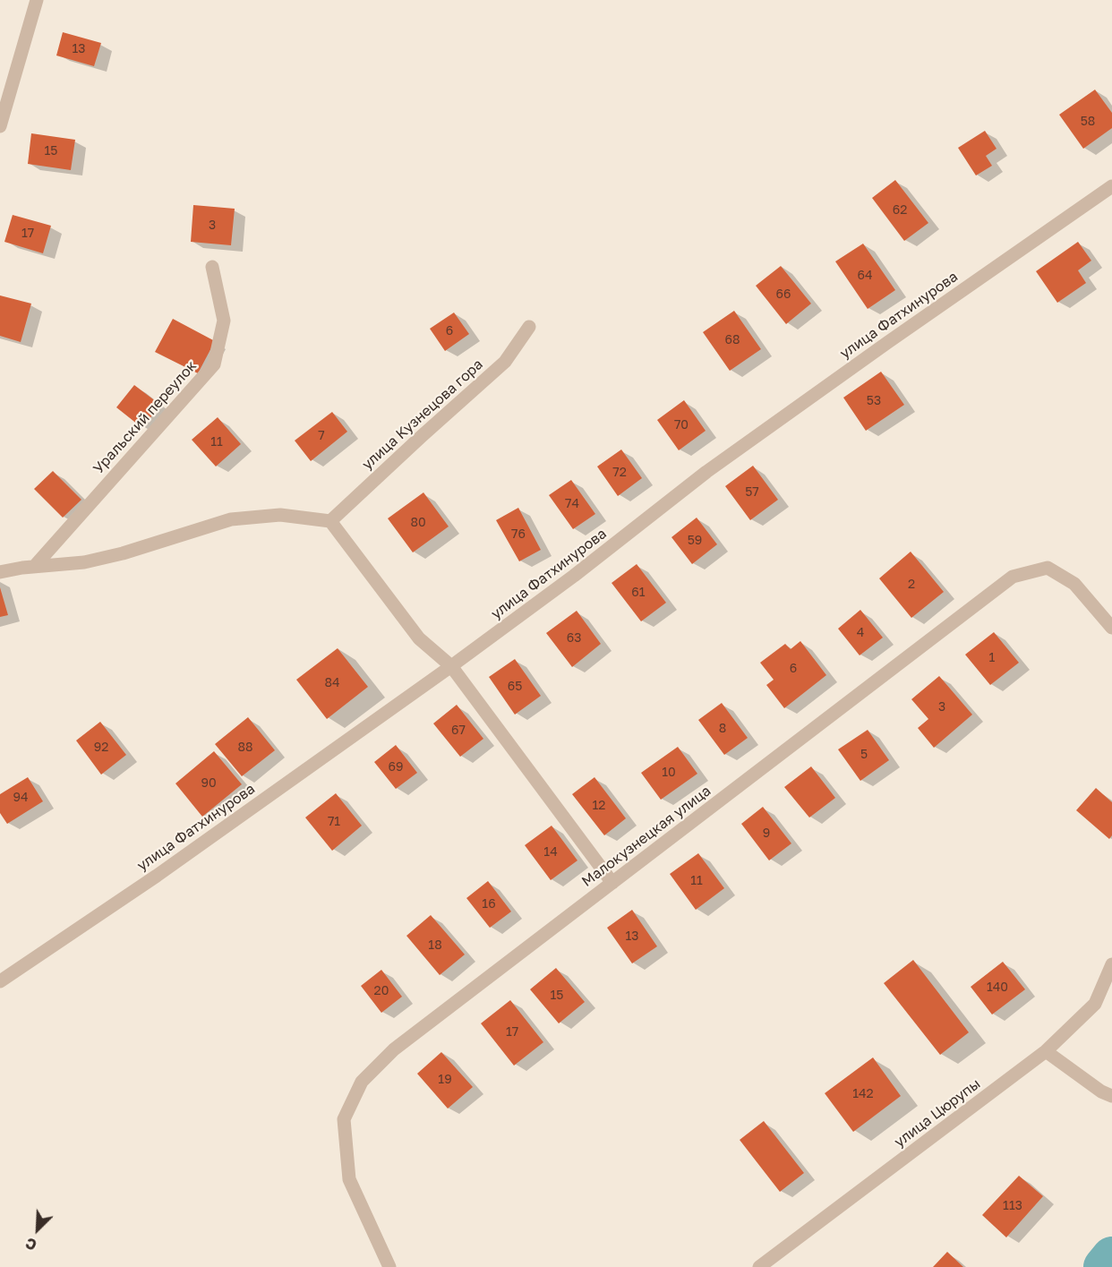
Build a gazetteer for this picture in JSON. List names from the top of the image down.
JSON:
{
  "streets": {
    "street": [
      "улица Фатхинурова",
      "улица Кузнецова гора",
      "Уральский переулок",
      "Малокузнецкая улица",
      "улица Цюрупы"
    ]
  },
  "house_numbers": [
    "13",
    "58",
    "15",
    "62",
    "3",
    "17",
    "64",
    "66",
    "6",
    "68",
    "53",
    "70",
    "7",
    "11",
    "72",
    "57",
    "74",
    "80",
    "76",
    "59",
    "2",
    "61",
    "4",
    "63",
    "1",
    "6",
    "84",
    "65",
    "3",
    "8",
    "67",
    "92",
    "88",
    "5",
    "69",
    "10",
    "90",
    "94",
    "12",
    "71",
    "9",
    "14",
    "11",
    "16",
    "13",
    "18",
    "140",
    "20",
    "15",
    "17",
    "19",
    "142",
    "113"
  ],
  "north": "bottom left"
}
